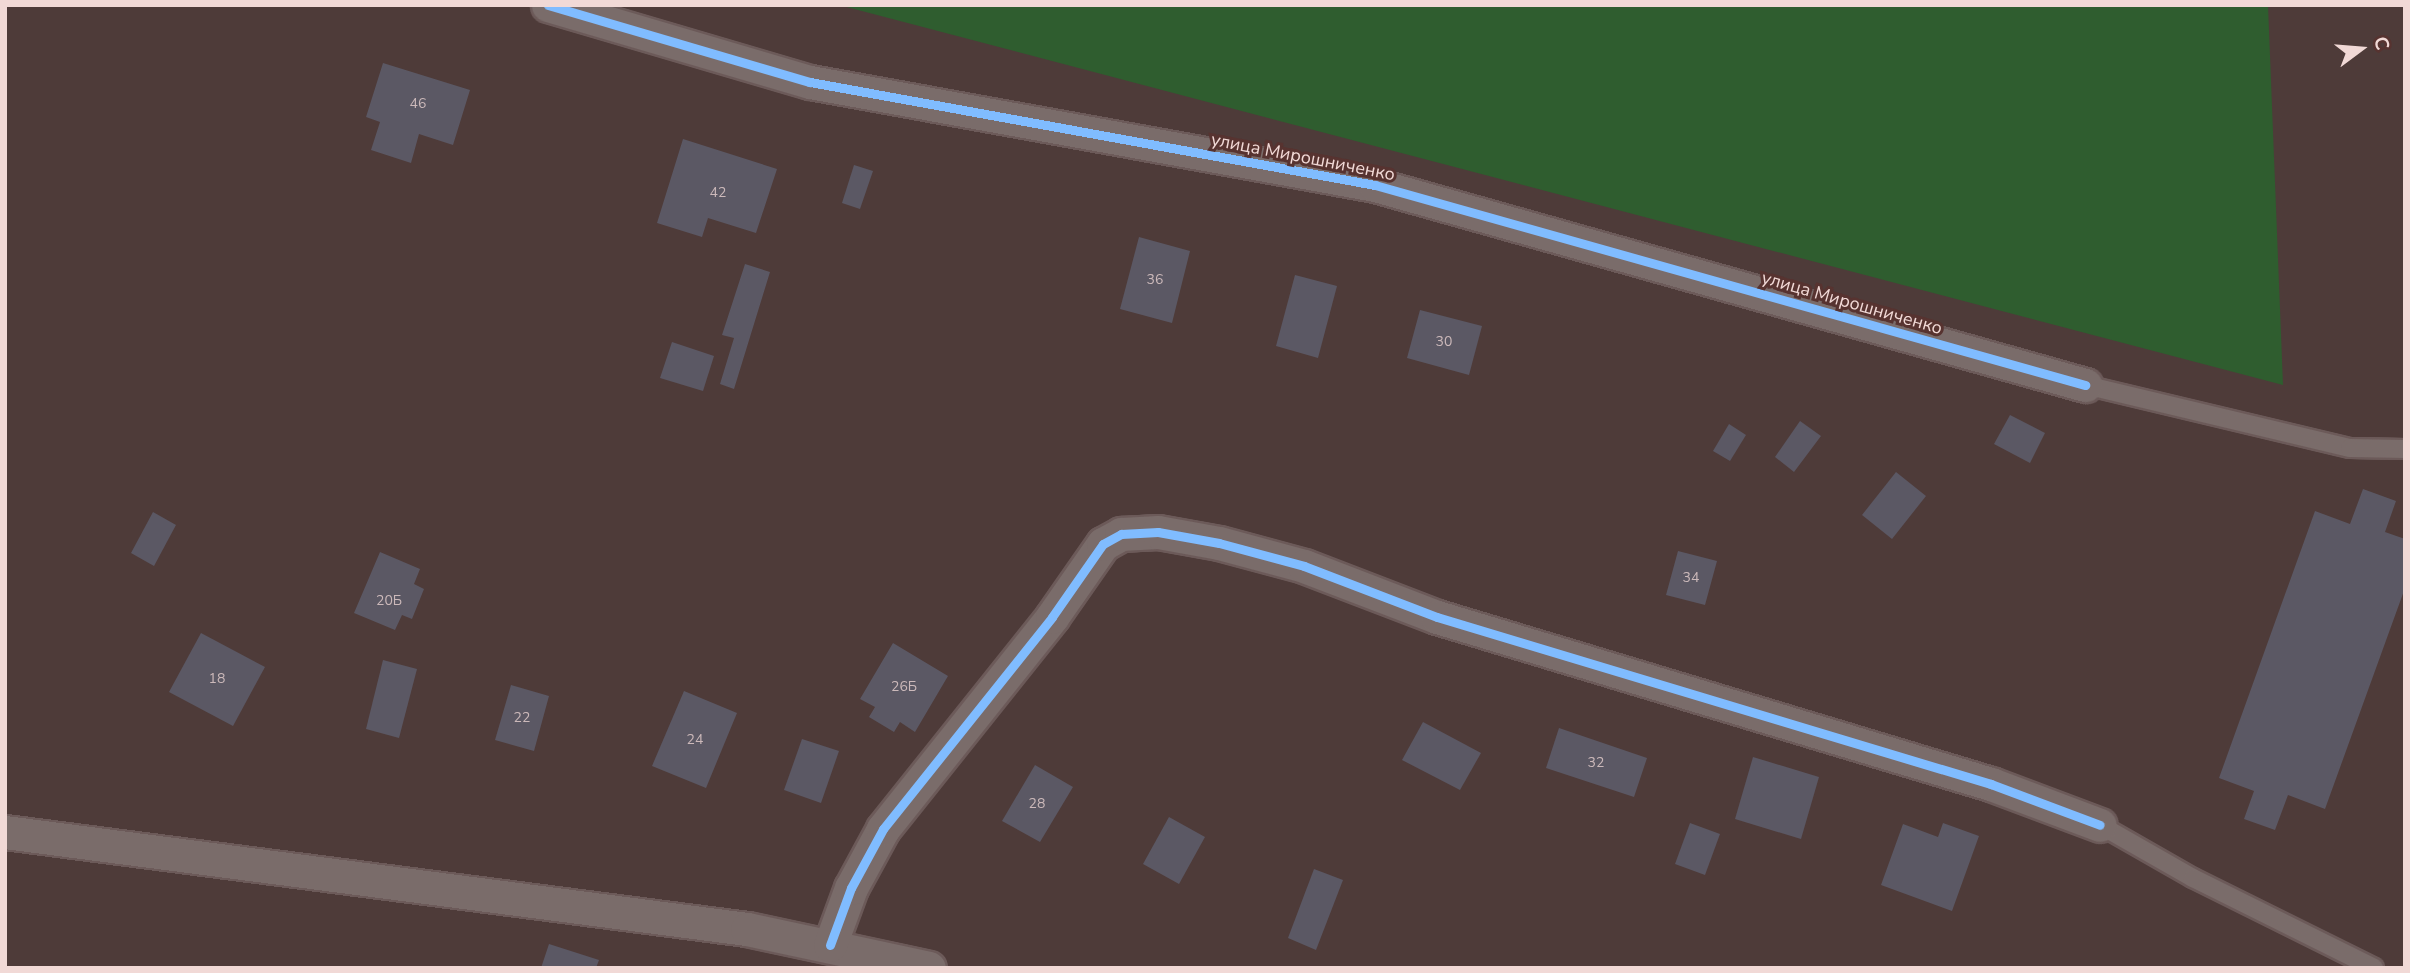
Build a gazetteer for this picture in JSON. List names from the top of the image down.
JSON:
{
  "streets": {
    "street": ["улица Мирошниченко"]
  },
  "house_numbers": [
    "46",
    "42",
    "36",
    "30",
    "34",
    "20Б",
    "18",
    "26Б",
    "22",
    "24",
    "32",
    "28"
  ],
  "north": "right"
}
